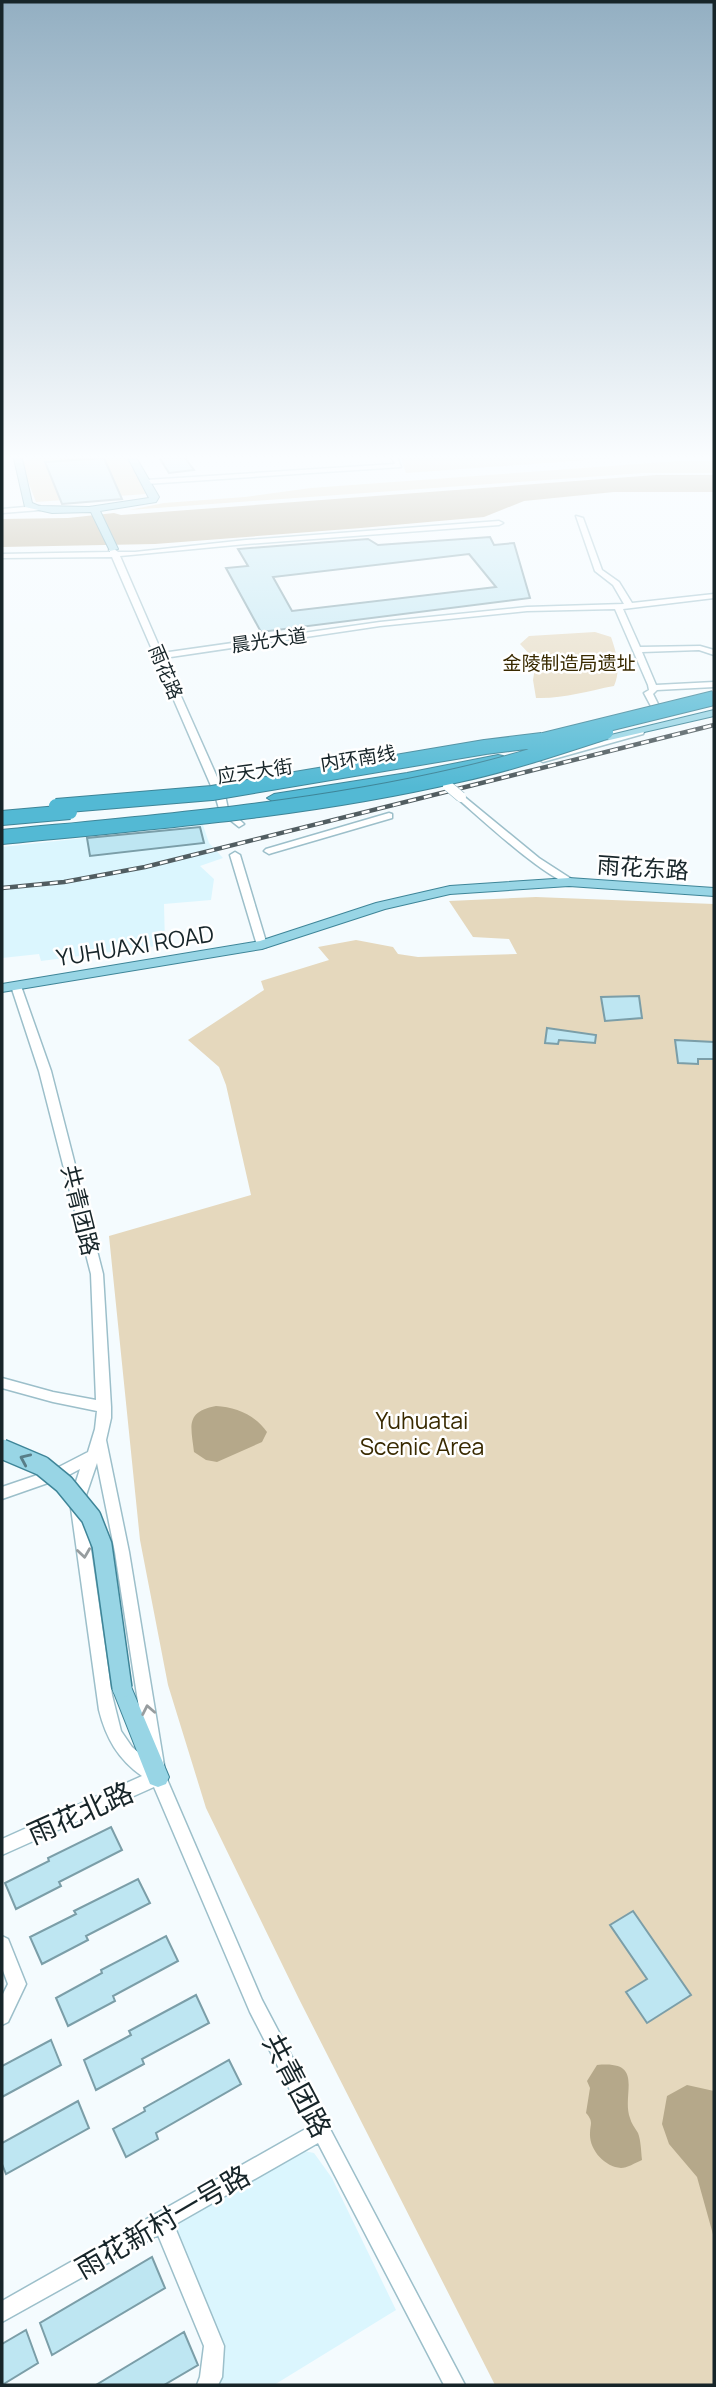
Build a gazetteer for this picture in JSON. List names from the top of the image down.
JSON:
{
  "streets": {
    "highway": ["内环南线"],
    "main road": ["应天大街", "雨花东路", "YUHUAXI ROAD"],
    "street": [
      "晨光大道",
      "雨花路",
      "共青团路",
      "雨花北路",
      "雨花新村一号路"
    ]
  },
  "crossings": [
    ["晨光大道", "雨花路"],
    ["雨花路", "应天大街"],
    ["内环南线", "应天大街"],
    ["雨花东路", "YUHUAXI ROAD"],
    ["YUHUAXI ROAD", "共青团路"],
    ["共青团路", "雨花北路"],
    ["共青团路", "雨花新村一号路"]
  ],
  "parks": ["金陵制造局遗址", "Yuhuatai Scenic Area"]
}
